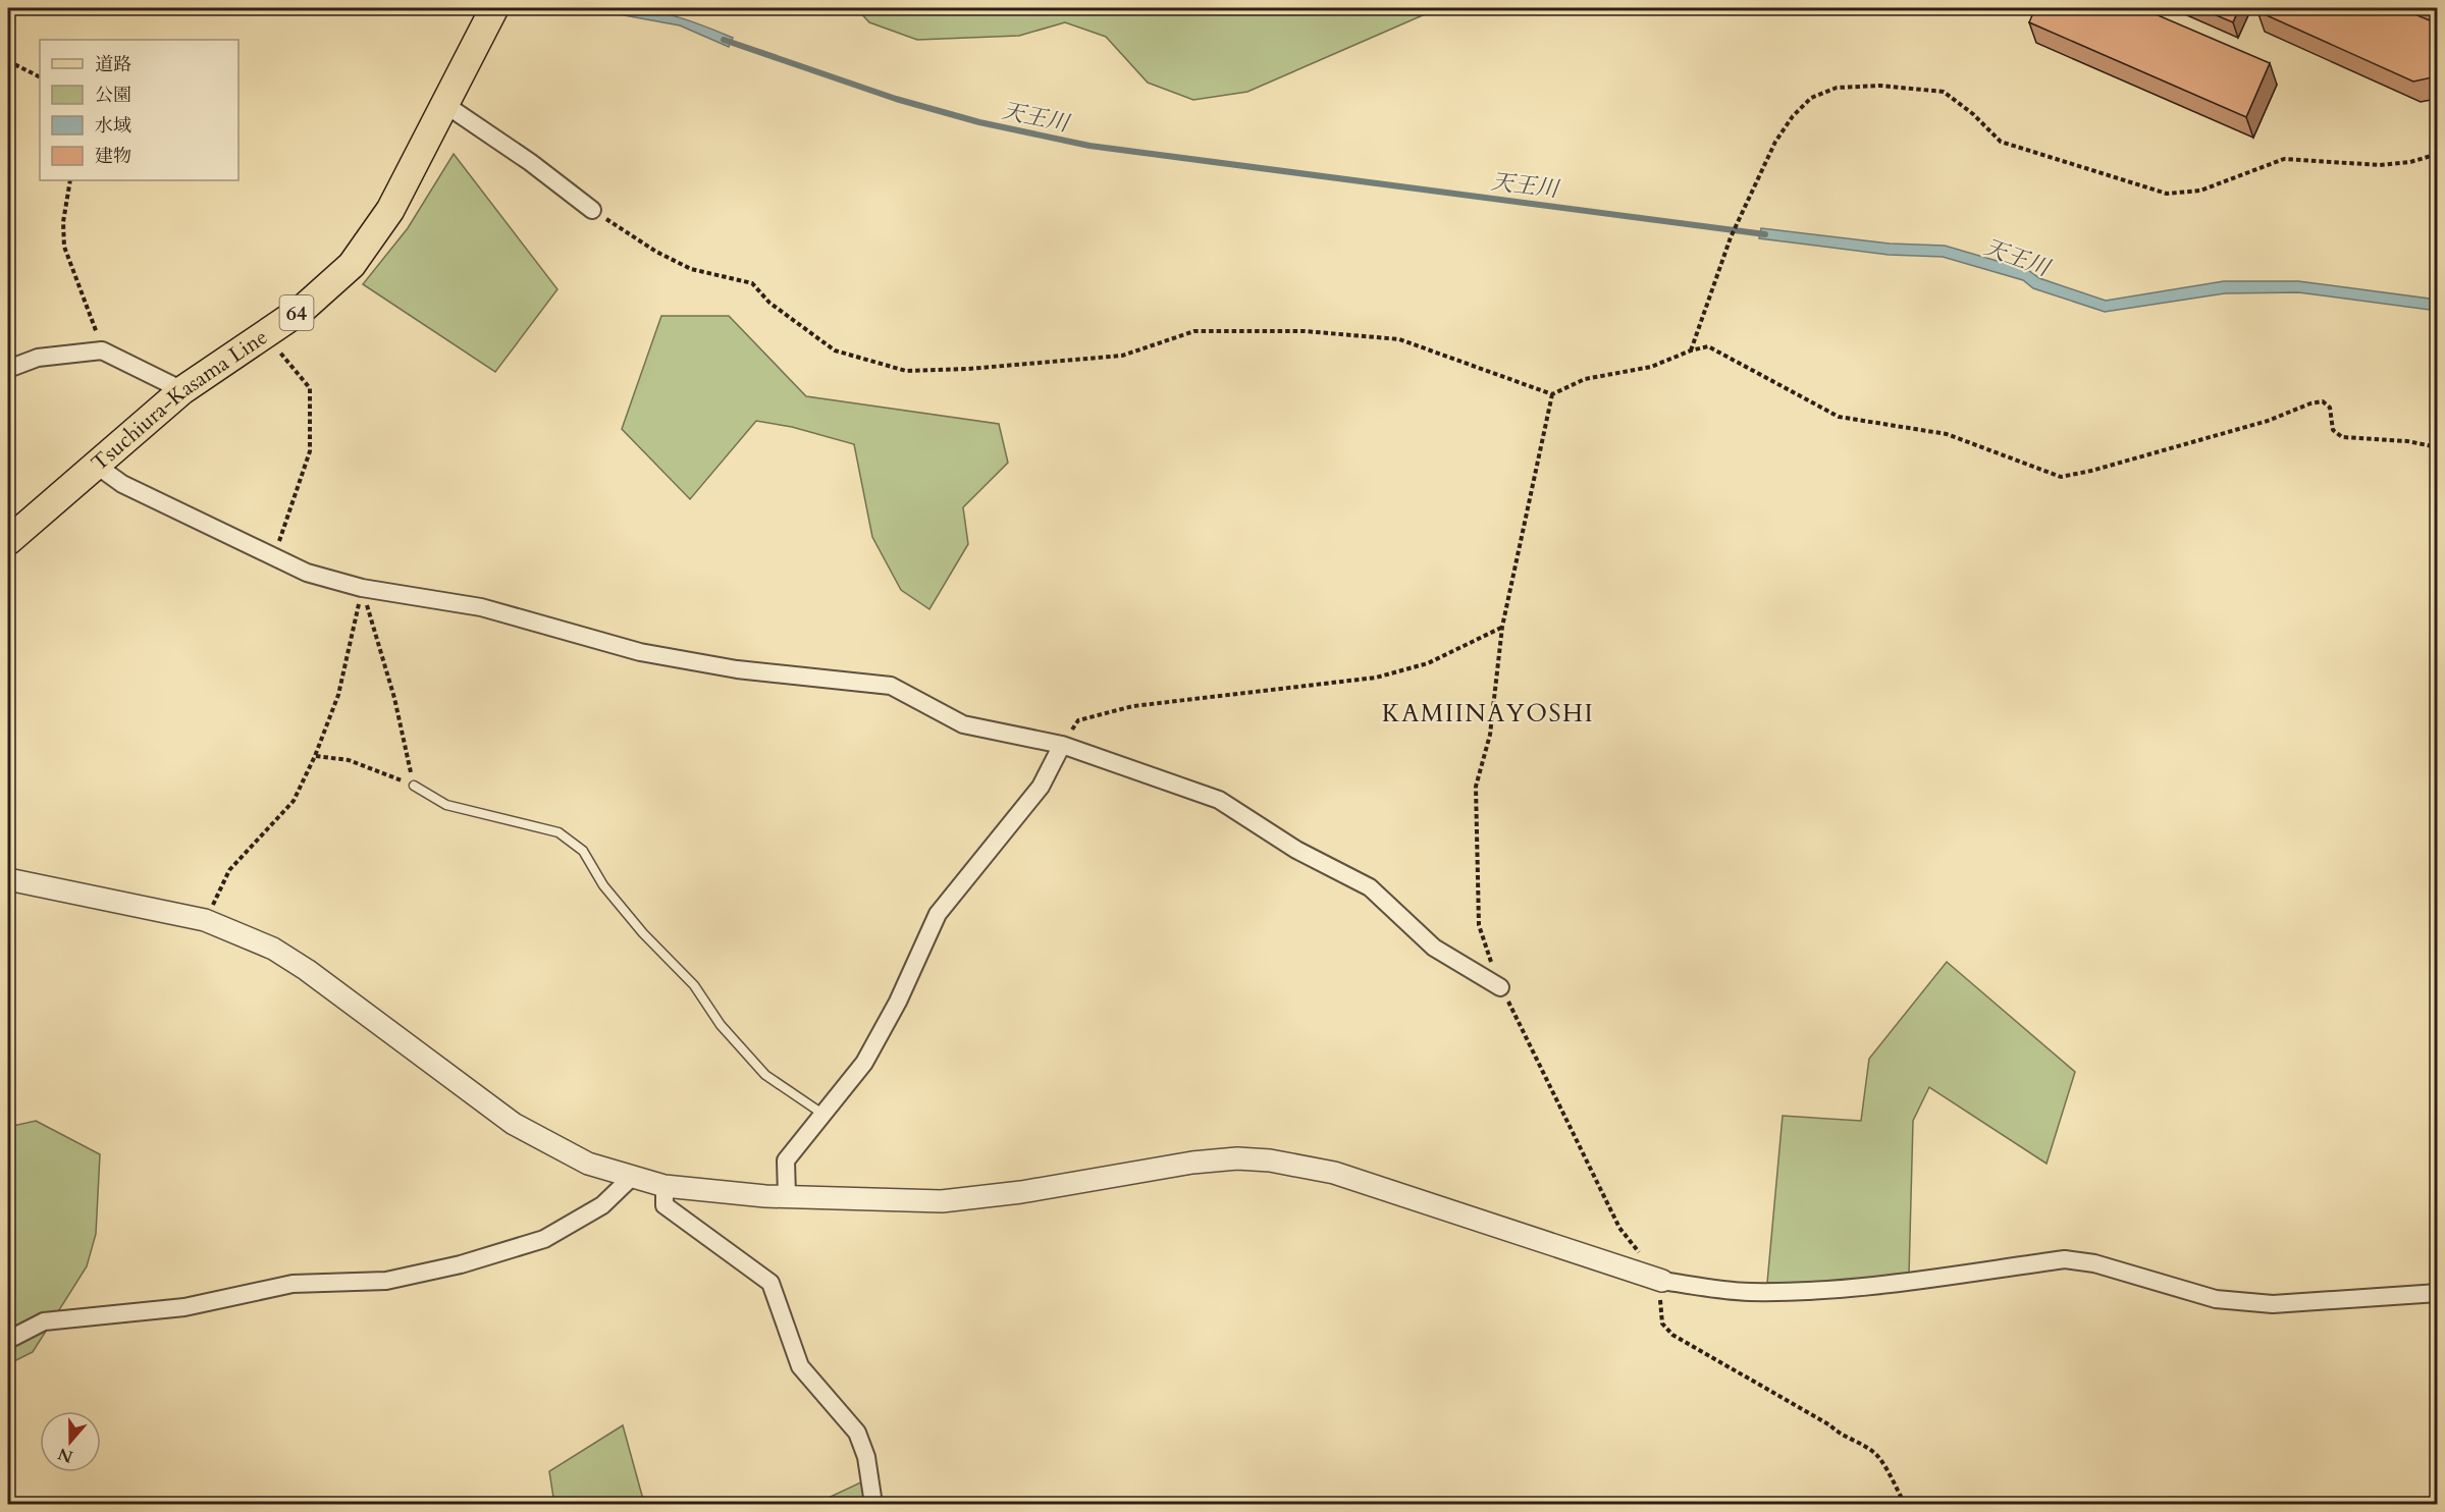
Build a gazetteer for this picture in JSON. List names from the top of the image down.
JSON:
{
  "streets": {
    "main road": ["64", "Tsuchiura-Kasama Line"]
  },
  "districts": ["KAMIINAYOSHI"],
  "water": ["天王川"],
  "legend": [
    "道路",
    "公園",
    "水域",
    "建物"
  ],
  "north": "bottom"
}
